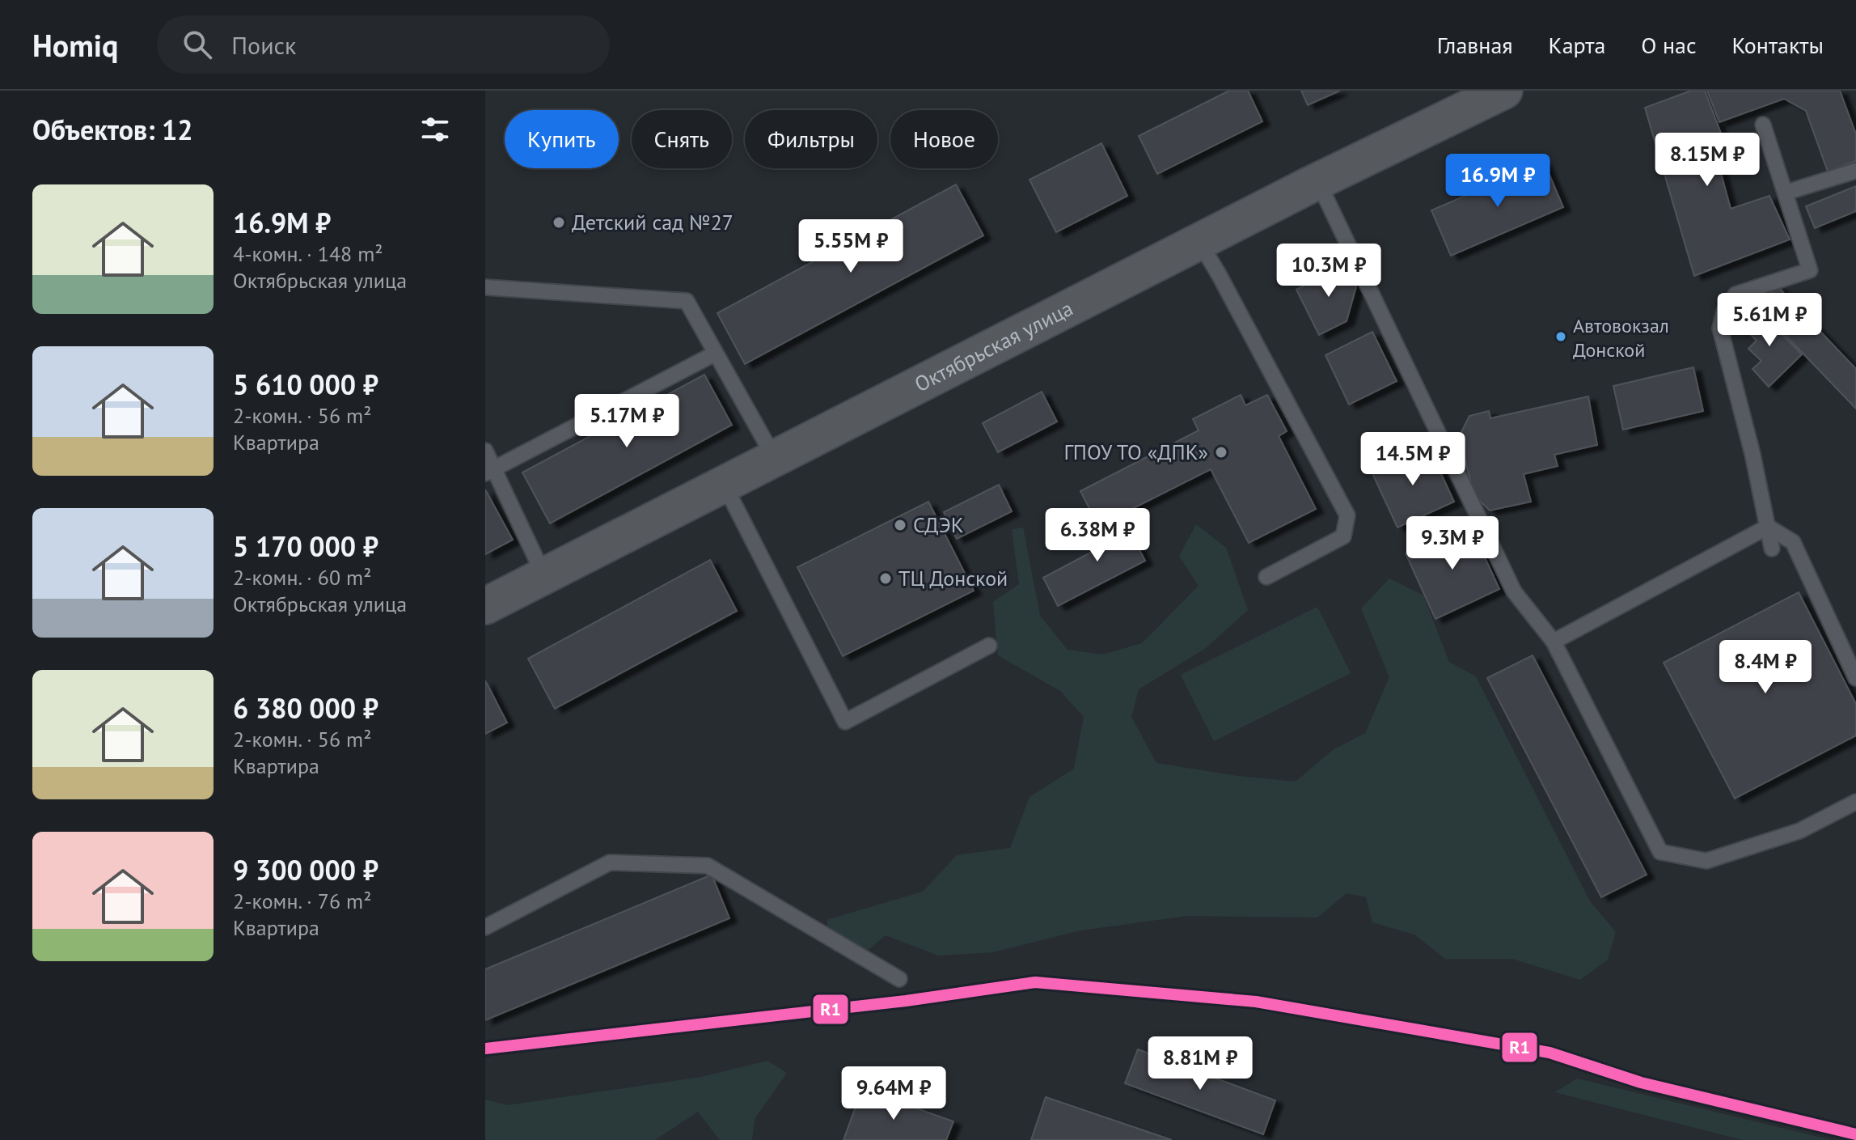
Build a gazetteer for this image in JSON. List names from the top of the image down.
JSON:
{
  "streets": {
    "main road": ["Октябрьская улица"]
  },
  "places": [
    "Детский сад №27",
    "Автовокзал Донской",
    "ГПОУ ТО «ДПК»",
    "СДЭК",
    "ТЦ Донской"
  ],
  "lines": ["transit line R1"],
  "page": {
    "header": "Homiq",
    "search": "Поиск",
    "nav": [
      "Главная",
      "Карта",
      "О нас",
      "Контакты"
    ],
    "heading": "Объектов: 12",
    "chip": [
      "Купить",
      "Снять",
      "Фильтры",
      "Новое"
    ],
    "price": [
      "8.15M ₽",
      "16.9M ₽",
      "5.55M ₽",
      "10.3M ₽",
      "5.61M ₽",
      "5.17M ₽",
      "14.5M ₽",
      "6.38M ₽",
      "9.3M ₽",
      "8.4M ₽",
      "8.81M ₽",
      "9.64M ₽"
    ],
    "list": [
      {
        "name": "16.9M ₽",
        "note": "4-комн. · 148 m² · Октябрьская улица"
      },
      {
        "name": "5 610 000 ₽",
        "note": "2-комн. · 56 m² · Квартира"
      },
      {
        "name": "5 170 000 ₽",
        "note": "2-комн. · 60 m² · Октябрьская улица"
      },
      {
        "name": "6 380 000 ₽",
        "note": "2-комн. · 56 m² · Квартира"
      },
      {
        "name": "9 300 000 ₽",
        "note": "2-комн. · 76 m² · Квартира"
      }
    ]
  }
}
